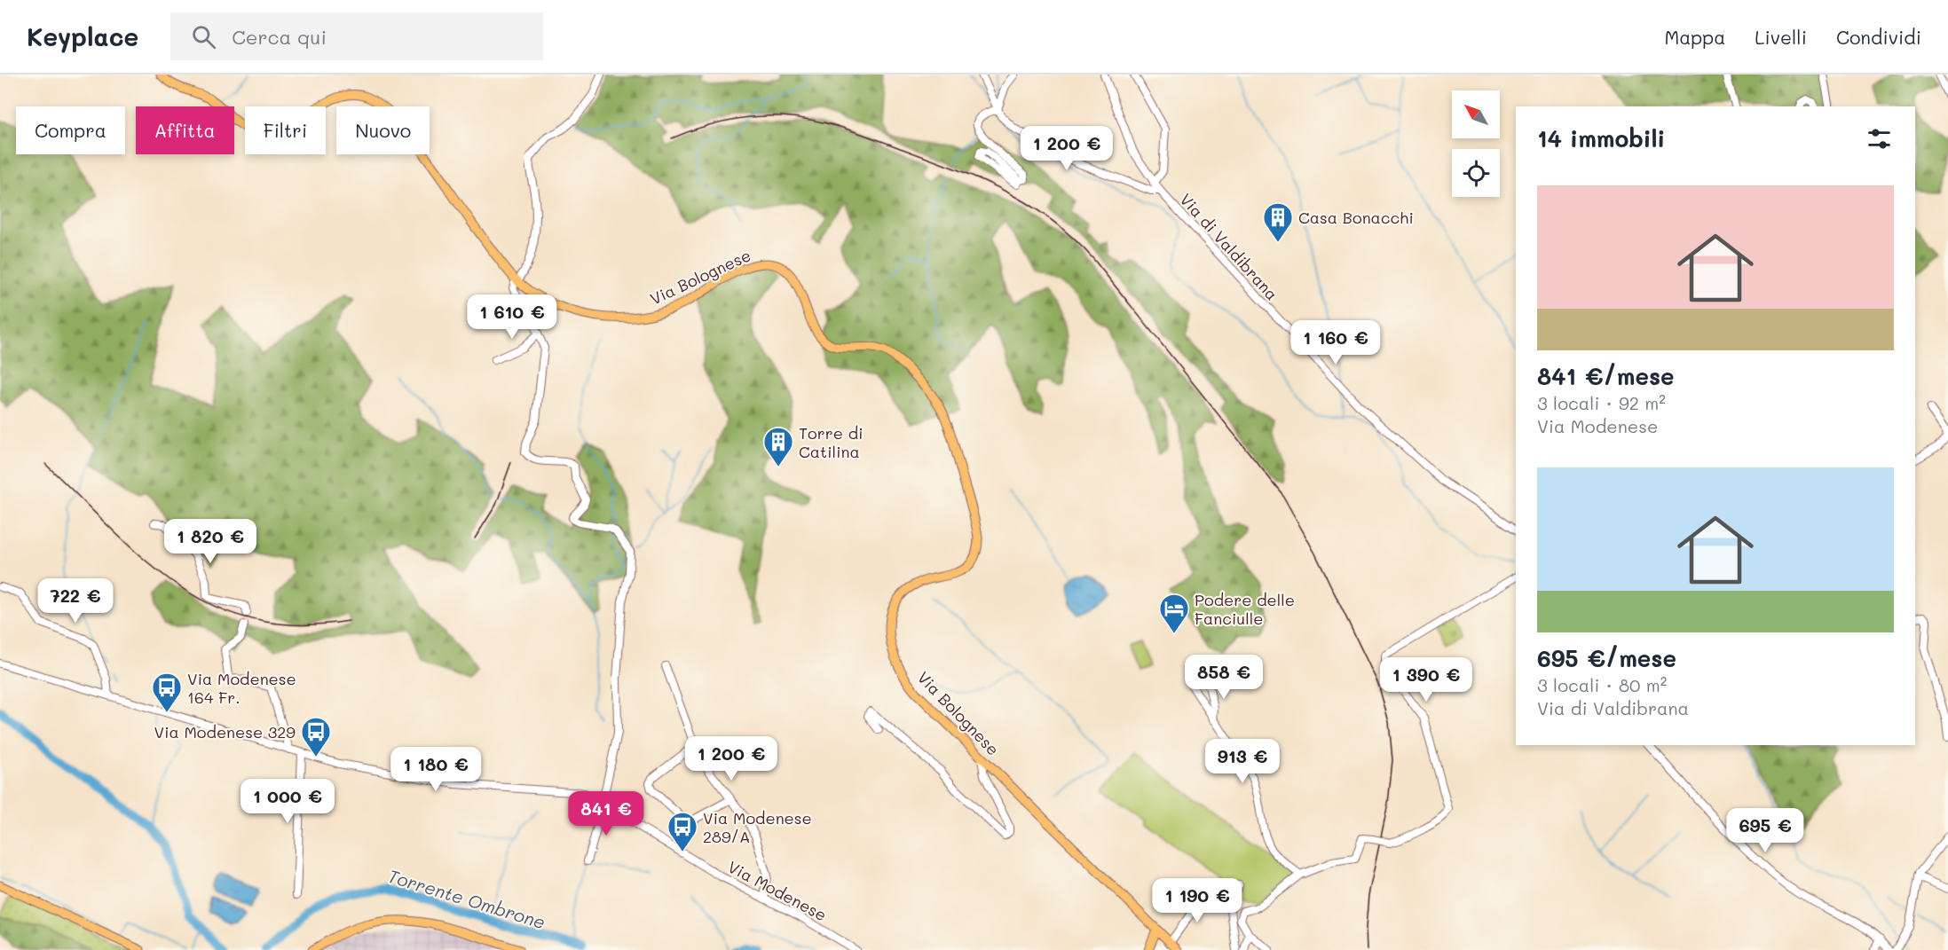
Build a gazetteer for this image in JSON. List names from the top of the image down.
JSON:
{
  "streets": {
    "main road": ["Via Bolognese"],
    "street": ["Via di Valdibrana", "Via Modenese"]
  },
  "water": ["Torrente Ombrone"],
  "places": {
    "building": ["Casa Bonacchi", "Torre di Catilina"],
    "hotel": ["Podere delle Fanciulle"],
    "bus stop": ["Via Modenese 164 Fr.", "Via Modenese 329", "Via Modenese 289/A"]
  },
  "north": "top left",
  "page": {
    "header": "Keyplace",
    "search": "Cerca qui",
    "nav": ["Mappa", "Livelli", "Condividi"],
    "chip": [
      "Compra",
      "Affitta",
      "Filtri",
      "Nuovo"
    ],
    "heading": "14 immobili",
    "price": [
      "1 200 €",
      "1 610 €",
      "1 160 €",
      "1 820 €",
      "722 €",
      "858 €",
      "1 390 €",
      "1 200 €",
      "913 €",
      "1 180 €",
      "1 000 €",
      "841 €",
      "695 €",
      "1 190 €"
    ],
    "list": [
      {
        "name": "841 €/mese",
        "note": "3 locali · 92 m² · Via Modenese"
      },
      {
        "name": "695 €/mese",
        "note": "3 locali · 80 m² · Via di Valdibrana"
      }
    ]
  }
}
